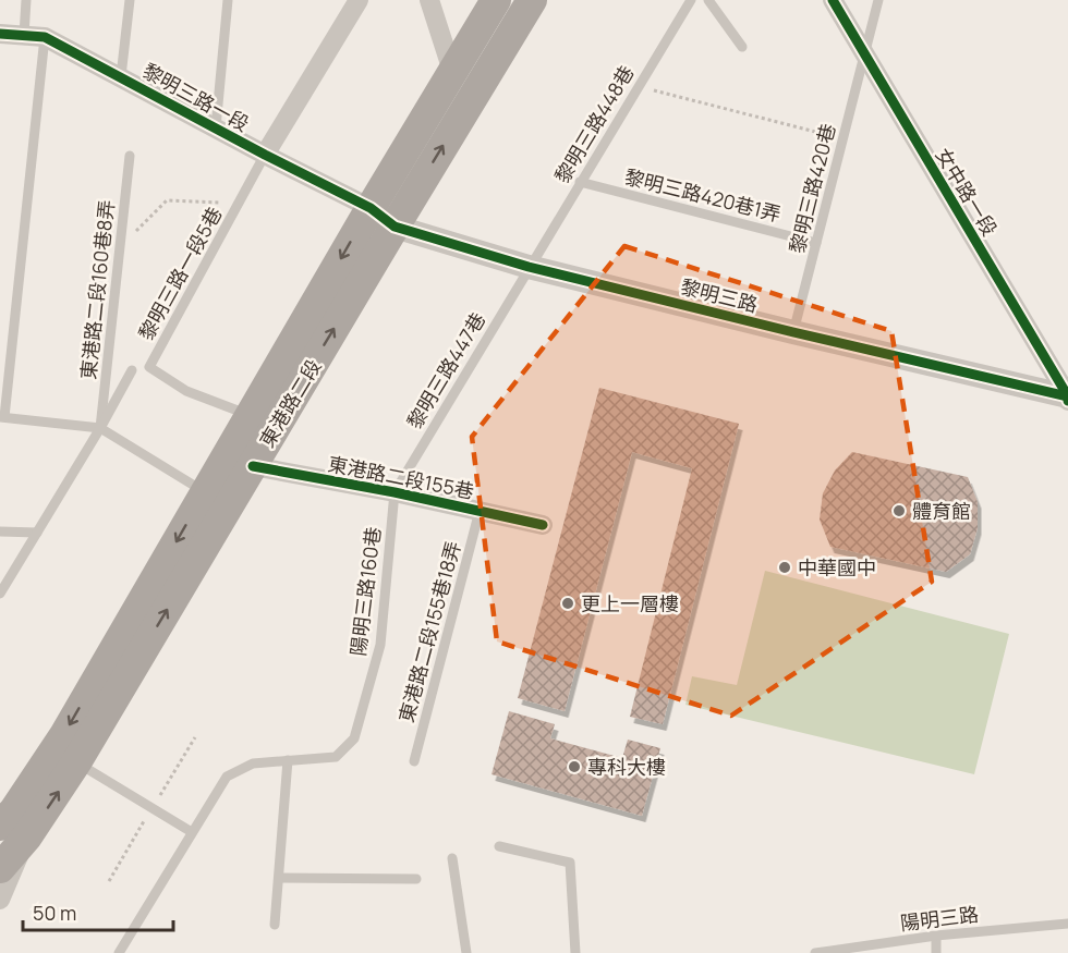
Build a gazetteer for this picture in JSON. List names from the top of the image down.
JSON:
{
  "streets": {
    "main road": ["東港路二段"],
    "street": [
      "黎明三路一段",
      "女中路一段",
      "黎明三路",
      "東港路二段155巷"
    ],
    "lane": [
      "黎明三路448巷",
      "黎明三路420巷",
      "黎明三路420巷1弄",
      "黎明三路一段5巷",
      "東港路二段160巷8弄",
      "黎明三路447巷",
      "陽明三路160巷",
      "東港路二段155巷18弄",
      "陽明三路"
    ]
  },
  "crossings": [
    ["黎明三路一段", "黎明三路一段5巷"],
    ["黎明三路一段", "黎明三路"],
    ["黎明三路一段", "東港路二段"],
    ["黎明三路448巷", "黎明三路420巷1弄"],
    ["黎明三路448巷", "黎明三路"],
    ["黎明三路448巷", "黎明三路447巷"],
    ["黎明三路420巷", "女中路一段"],
    ["黎明三路420巷", "黎明三路420巷1弄"],
    ["黎明三路420巷", "黎明三路"],
    ["女中路一段", "黎明三路"],
    ["黎明三路一段5巷", "東港路二段"],
    ["黎明三路", "黎明三路447巷"],
    ["黎明三路", "東港路二段"],
    ["黎明三路447巷", "東港路二段155巷"],
    ["黎明三路447巷", "陽明三路160巷"],
    ["東港路二段", "東港路二段155巷"],
    ["東港路二段155巷", "陽明三路160巷"],
    ["東港路二段155巷", "東港路二段155巷18弄"]
  ],
  "places": [
    "體育館",
    "中華國中",
    "更上一層樓",
    "專科大樓"
  ],
  "scale_bar": "50 m"
}
